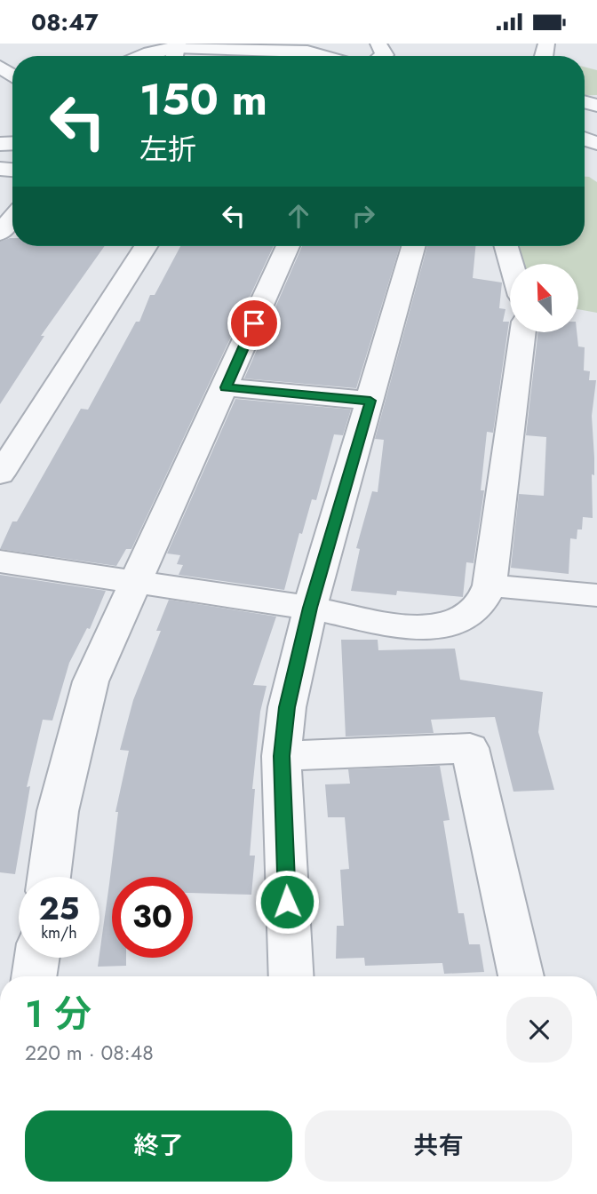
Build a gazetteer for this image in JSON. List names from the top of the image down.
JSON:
{
  "north": "top left",
  "page": {
    "status": "08:47",
    "turn": ["150 m", "左折"],
    "speed": "25 km/h",
    "limit": "30",
    "heading": ["1 分", "220 m · 08:48"],
    "buttons": ["終了", "共有"]
  }
}
